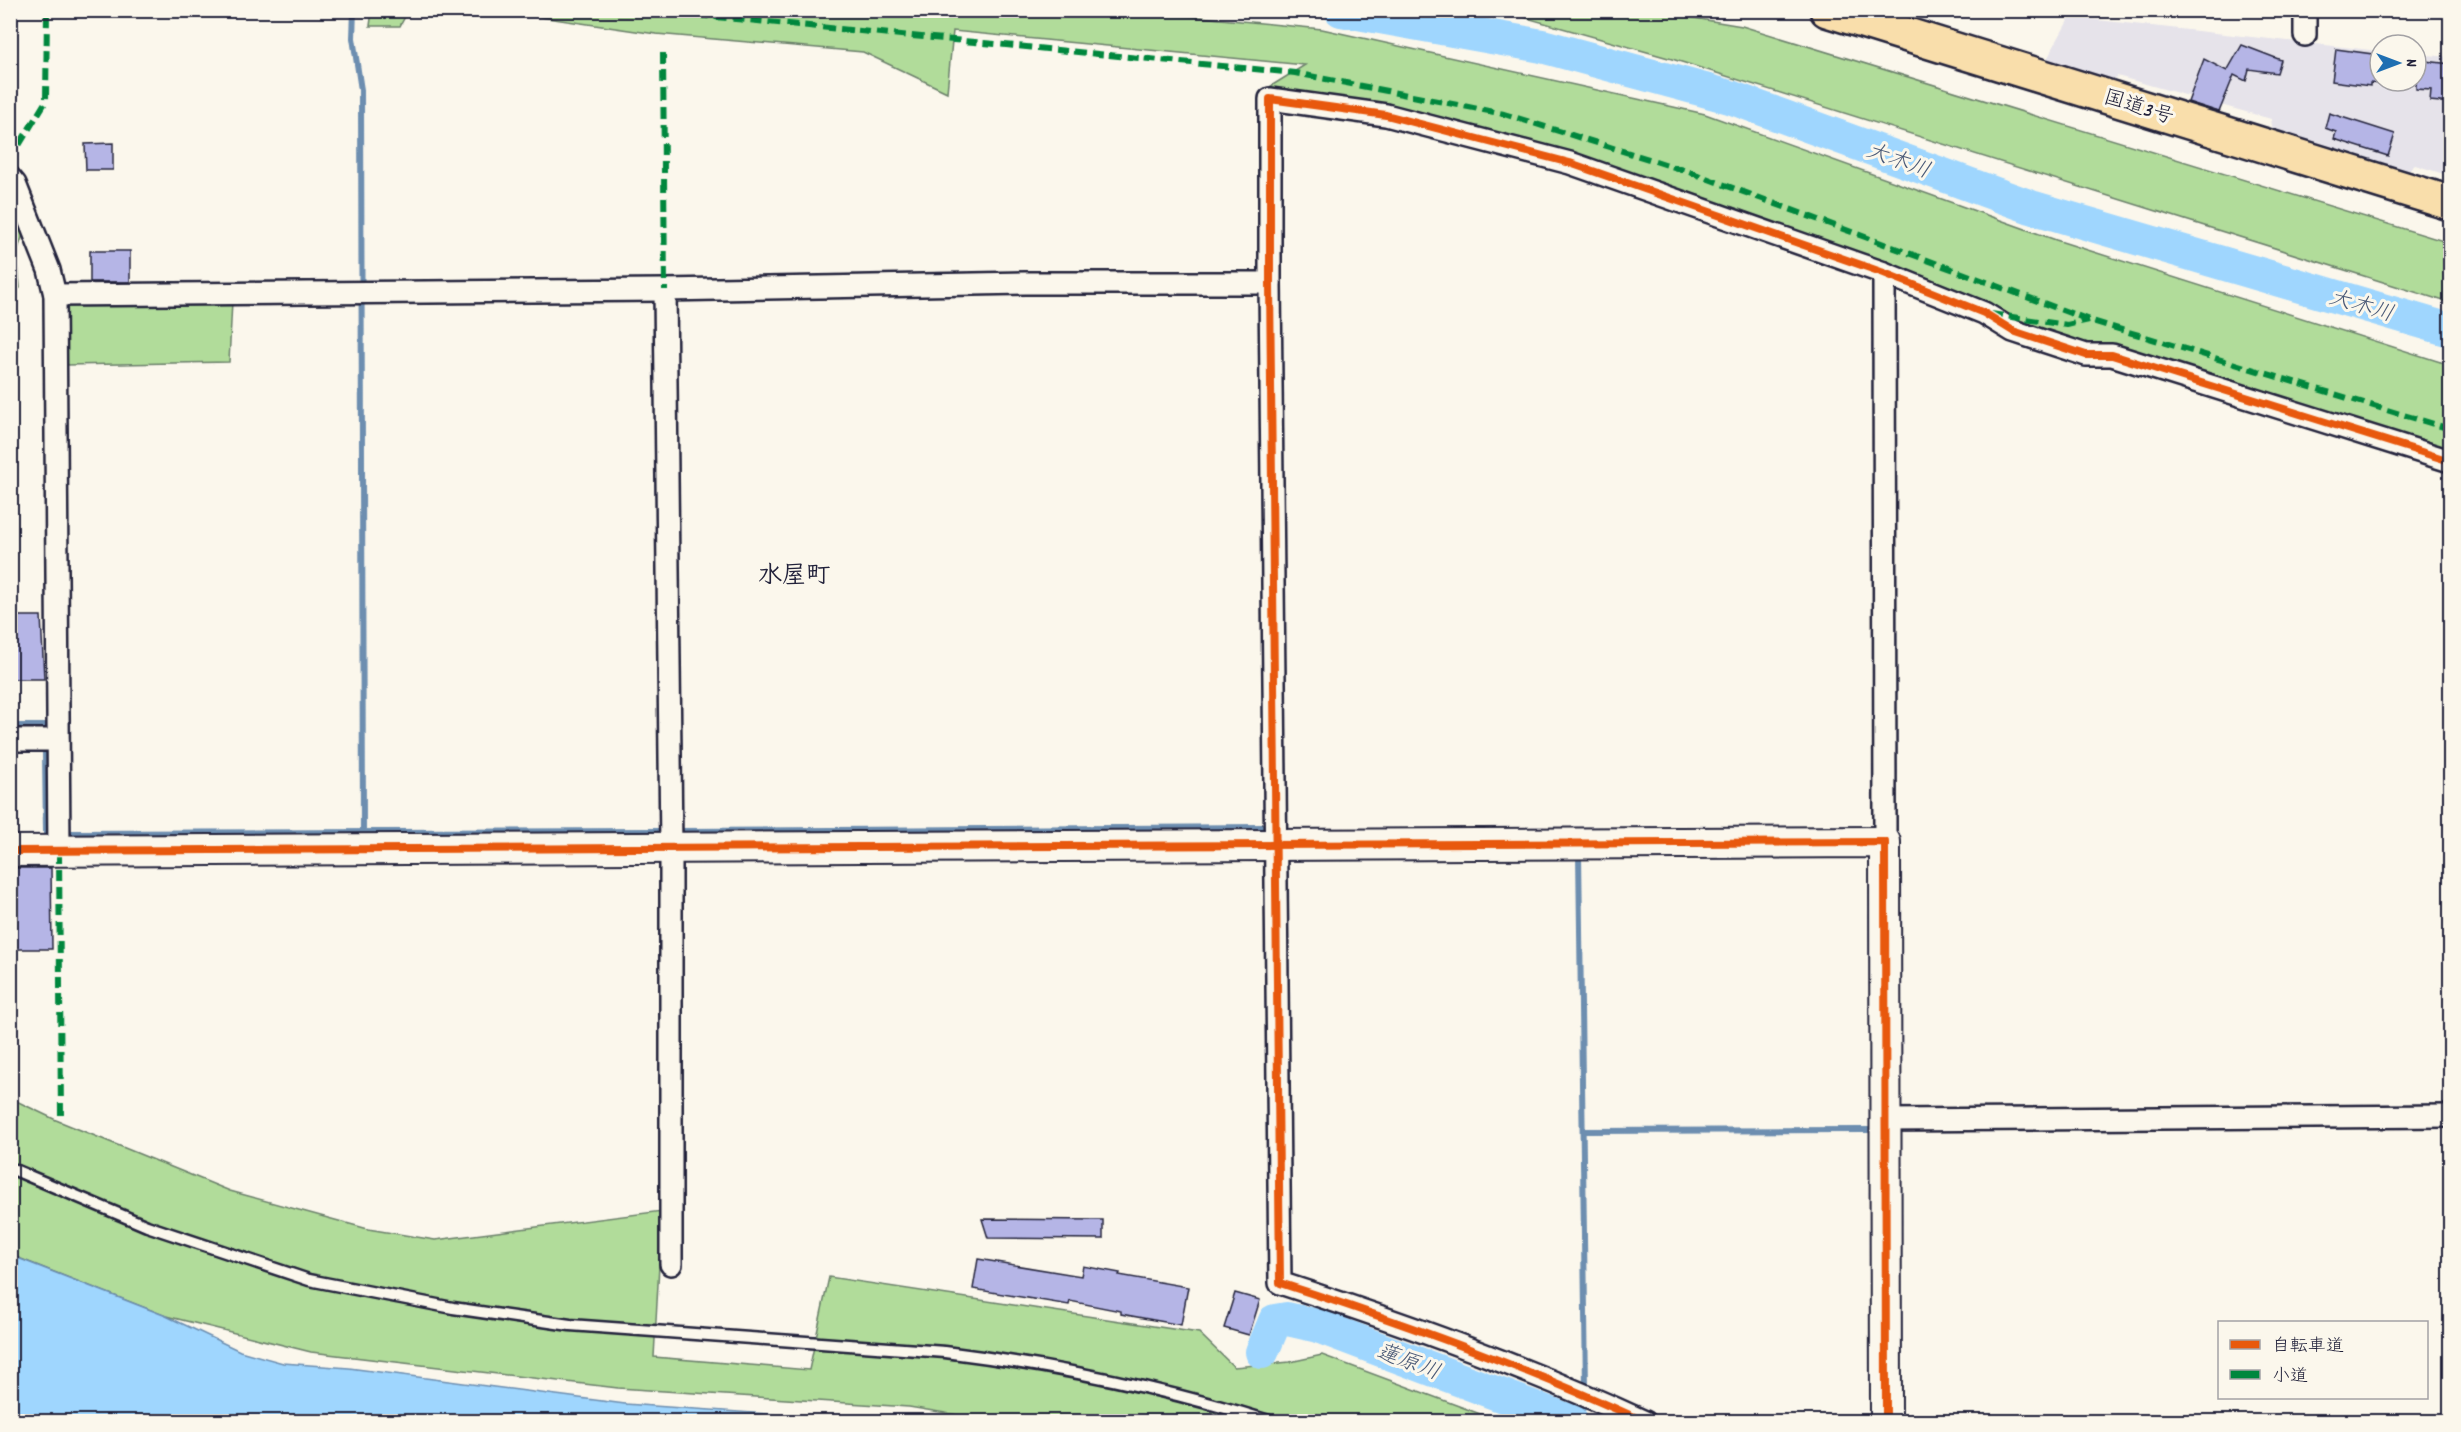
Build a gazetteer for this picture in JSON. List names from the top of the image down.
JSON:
{
  "streets": {
    "highway": ["国道3号"]
  },
  "districts": ["水屋町"],
  "water": ["大木川", "蓮原川"],
  "legend": ["自転車道", "小道"],
  "north": "right"
}
